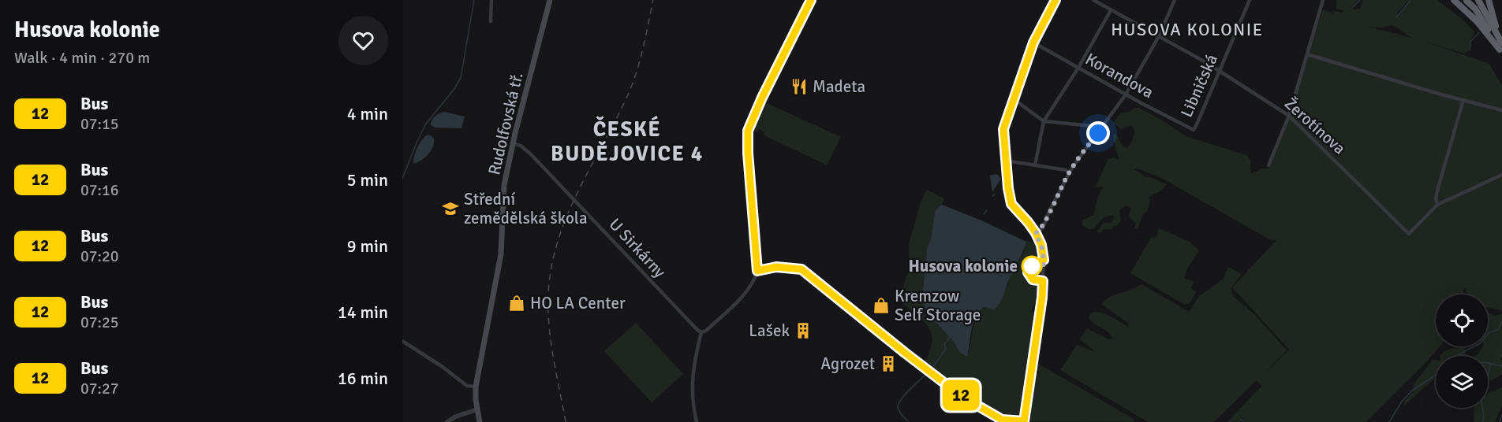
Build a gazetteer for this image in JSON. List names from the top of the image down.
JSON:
{
  "streets": {
    "main road": ["Rudolfovská tř."],
    "street": [
      "Korandova",
      "Libničská",
      "Žerotínova",
      "U Sirkárny"
    ]
  },
  "crossings": [
    ["Korandova", "Libničská"],
    ["Libničská", "Žerotínova"],
    ["Rudolfovská tř.", "U Sirkárny"]
  ],
  "districts": ["HUSOVA KOLONIE", "ČESKÉ BUDĚJOVICE 4"],
  "places": {
    "restaurant": ["Madeta"],
    "school or university": ["Střední zemědělská škola"],
    "other": ["Husova kolonie"],
    "shop": ["HO LA Center", "Kremzow Self Storage"],
    "building": ["Lašek", "Agrozet"]
  },
  "lines": ["bus line 12"],
  "page": {
    "heading": ["Husova kolonie", "Walk · 4 min · 270 m"],
    "on_map": "12",
    "list": [
      {
        "mark": "12",
        "name": "Bus",
        "note": "07:15",
        "value": "4 min"
      },
      {
        "mark": "12",
        "name": "Bus",
        "note": "07:16",
        "value": "5 min"
      },
      {
        "mark": "12",
        "name": "Bus",
        "note": "07:20",
        "value": "9 min"
      },
      {
        "mark": "12",
        "name": "Bus",
        "note": "07:25",
        "value": "14 min"
      },
      {
        "mark": "12",
        "name": "Bus",
        "note": "07:27",
        "value": "16 min"
      }
    ]
  }
}
